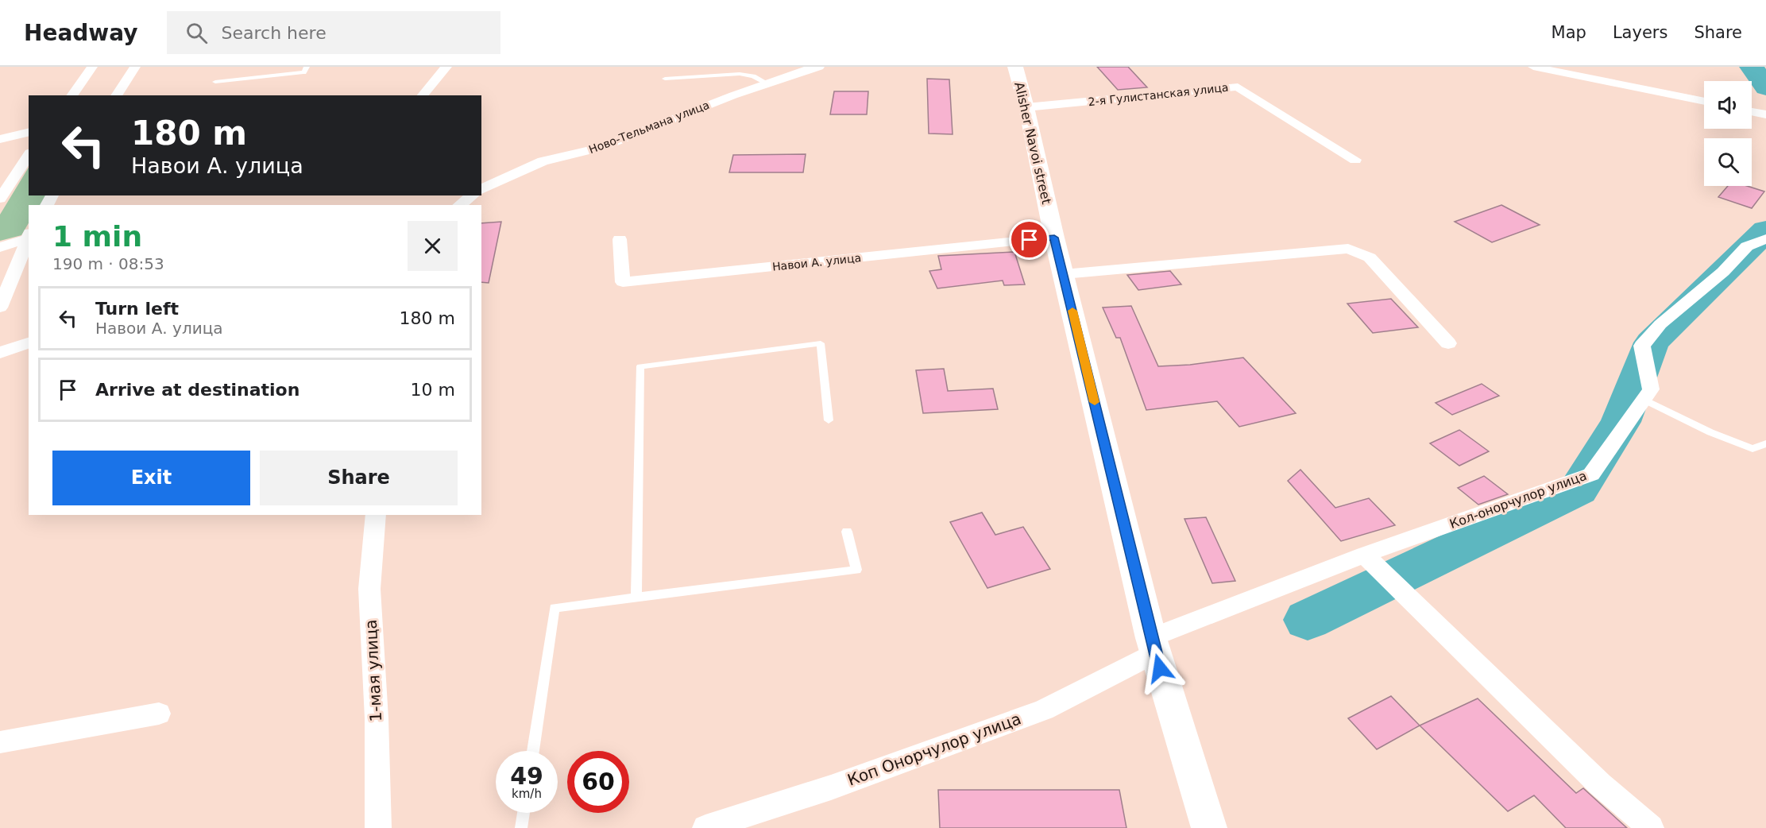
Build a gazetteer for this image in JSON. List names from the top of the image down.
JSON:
{
  "streets": {
    "main road": ["Alisher Navoi street"],
    "street": [
      "2-я Гулистанская улица",
      "Ново-Тельмана улица",
      "Навои А. улица",
      "Кол-онорчулор улица",
      "1-мая улица",
      "Коп Онорчулор улица"
    ]
  },
  "crossings": [
    ["2-я Гулистанская улица", "Alisher Navoi street"],
    ["Alisher Navoi street", "Навои А. улица"],
    ["Alisher Navoi street", "Кол-онорчулор улица"],
    ["Alisher Navoi street", "Коп Онорчулор улица"],
    ["Кол-онорчулор улица", "Коп Онорчулор улица"]
  ],
  "page": {
    "header": "Headway",
    "search": "Search here",
    "nav": ["Map", "Layers", "Share"],
    "turn": ["180 m", "Навои А. улица"],
    "heading": ["1 min", "190 m · 08:53"],
    "list": [
      {
        "name": "Turn left",
        "note": "Навои А. улица",
        "value": "180 m"
      },
      {
        "name": "Arrive at destination",
        "value": "10 m"
      }
    ],
    "buttons": ["Exit", "Share"],
    "speed": "49 km/h",
    "limit": "60"
  }
}
